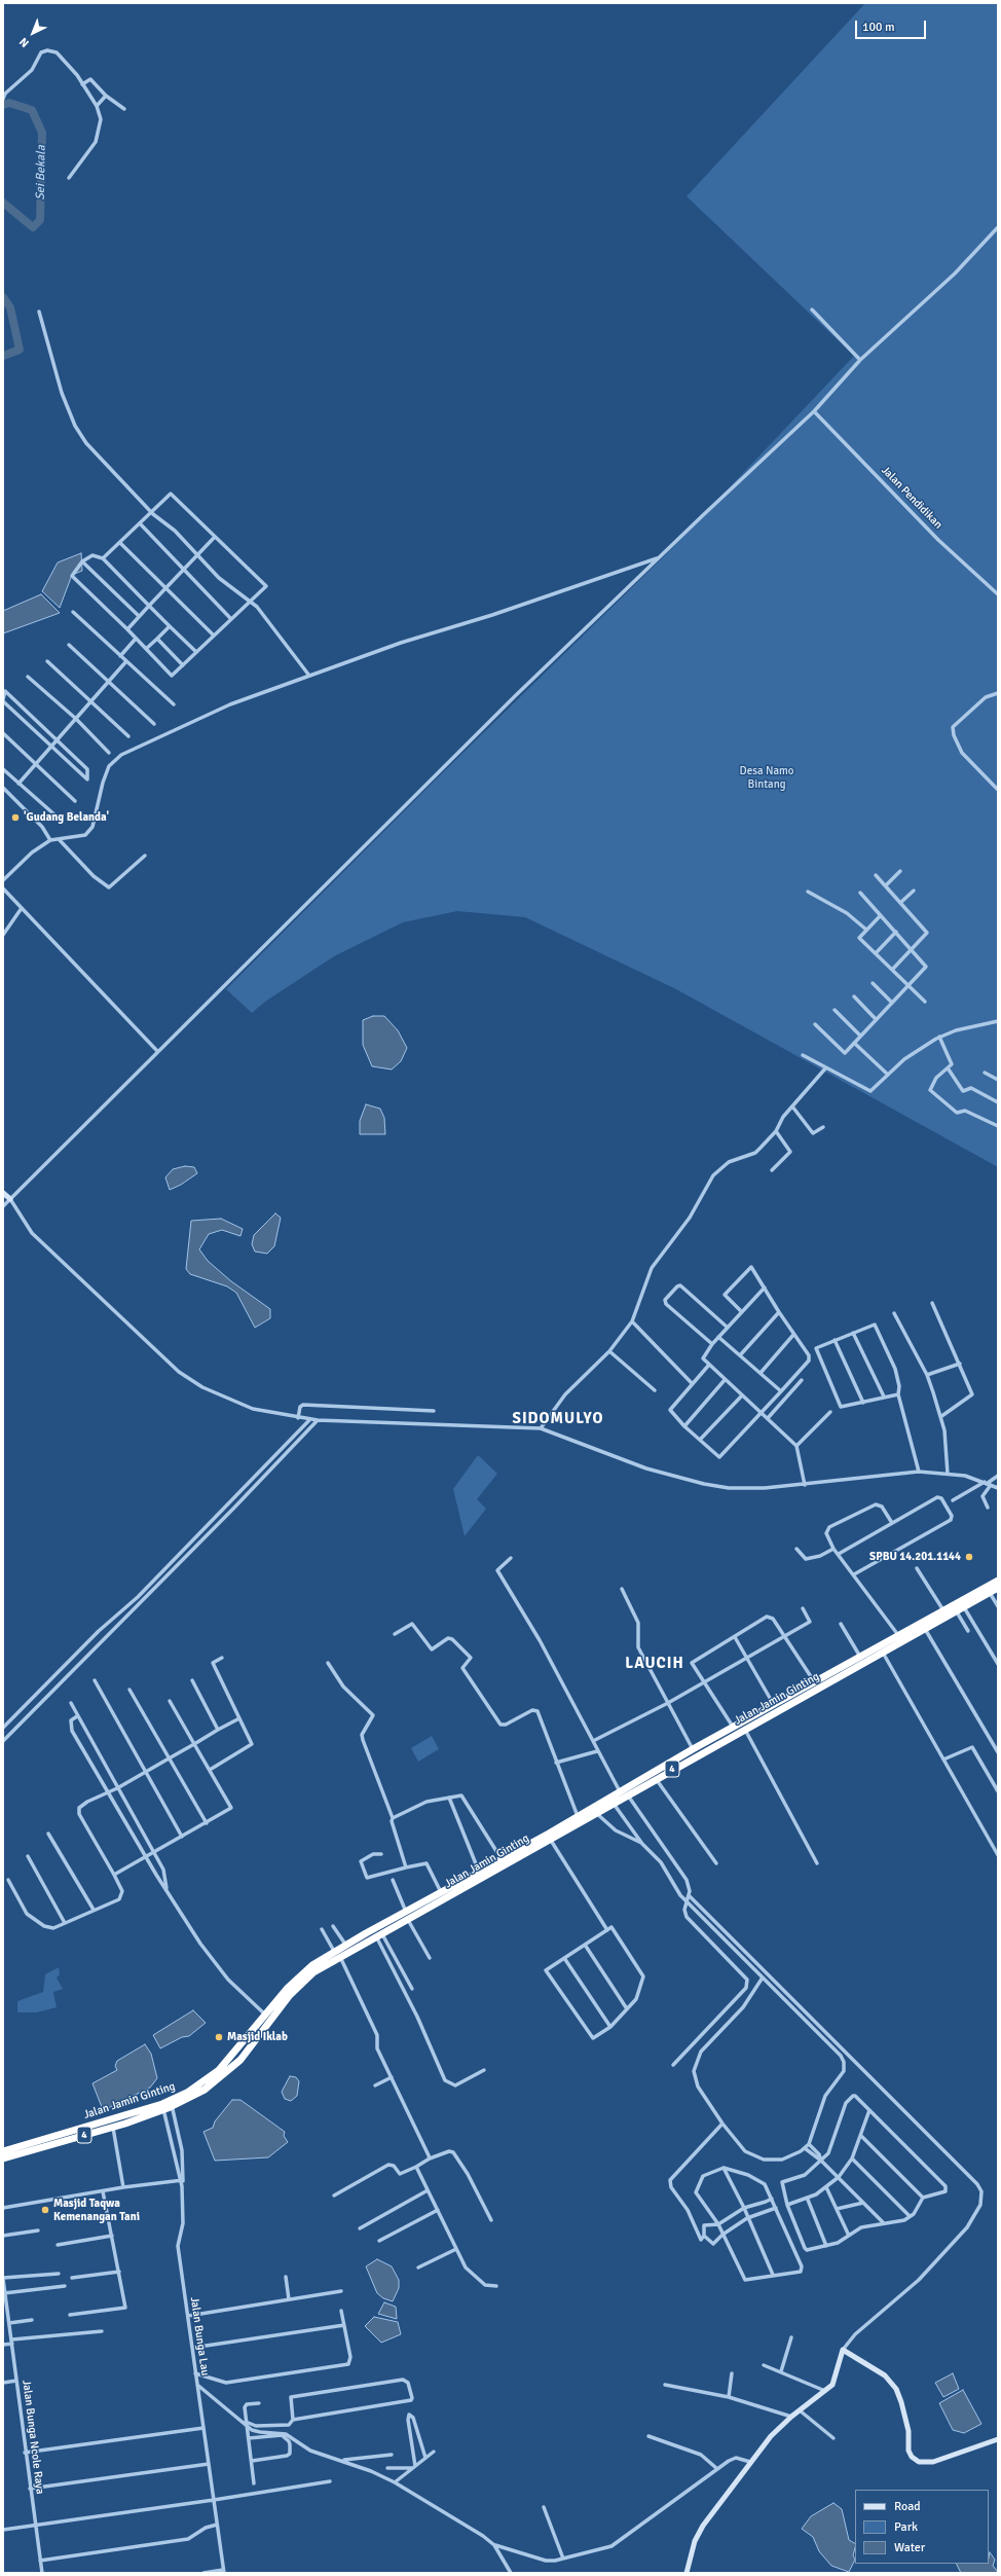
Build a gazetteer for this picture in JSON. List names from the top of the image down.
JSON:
{
  "streets": {
    "highway": ["Jalan Jamin Ginting", "4"],
    "street": ["Jalan Pendidikan", "Jalan Bunga Lau", "Jalan Bunga Ncole Raya"]
  },
  "districts": ["SIDOMULYO", "LAUCIH"],
  "water": ["Sei Bekala"],
  "parks": ["Desa Namo Bintang"],
  "places": [
    "'Gudang Belanda'",
    "SPBU 14.201.1144",
    "Masjid Iklab",
    "Masjid Taqwa Kemenangan Tani"
  ],
  "legend": ["Road", "Park", "Water"],
  "scale_bar": "100 m",
  "north": "bottom left"
}
